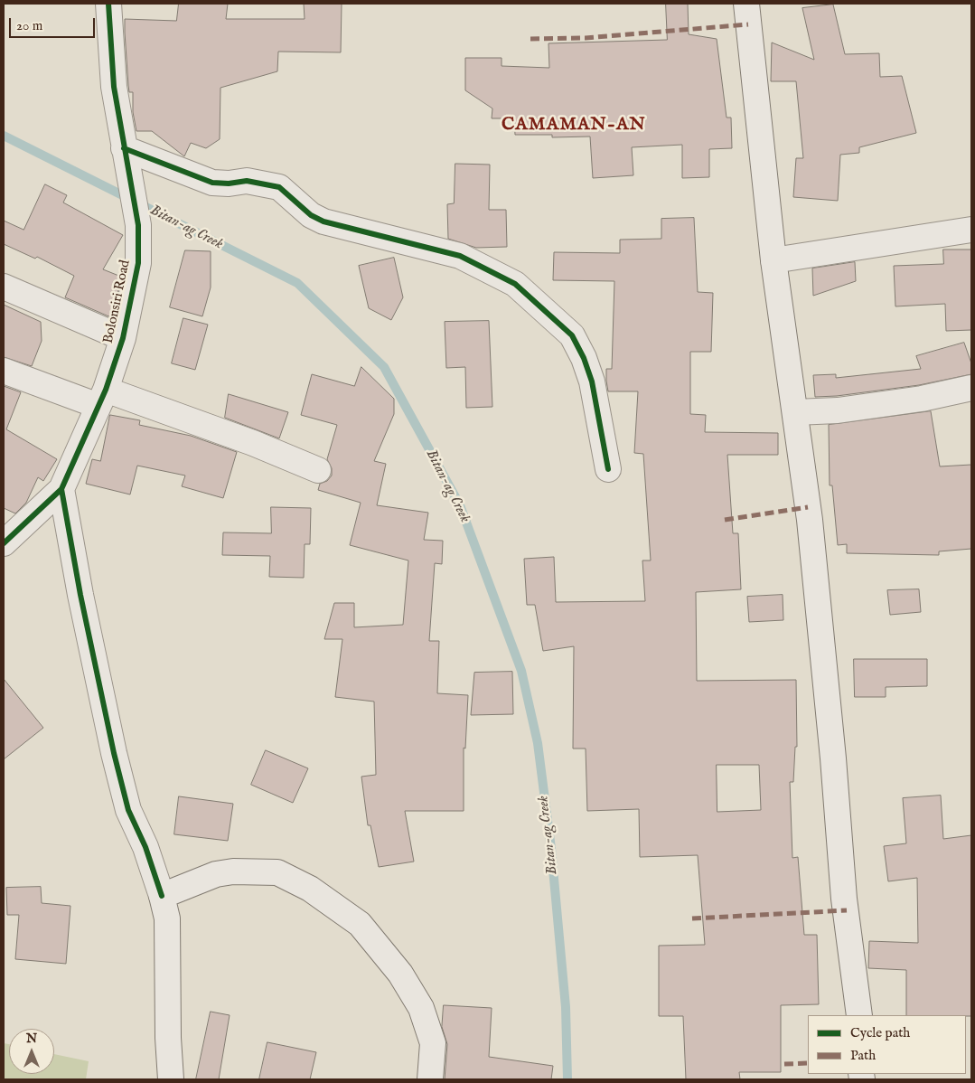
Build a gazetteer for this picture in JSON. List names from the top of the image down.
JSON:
{
  "streets": {
    "street": ["Bolonsiri Road"]
  },
  "districts": ["CAMAMAN-AN"],
  "water": ["Bitan-ag Creek"],
  "legend": ["Cycle path", "Path"],
  "scale_bar": "20 m",
  "north": "top"
}
